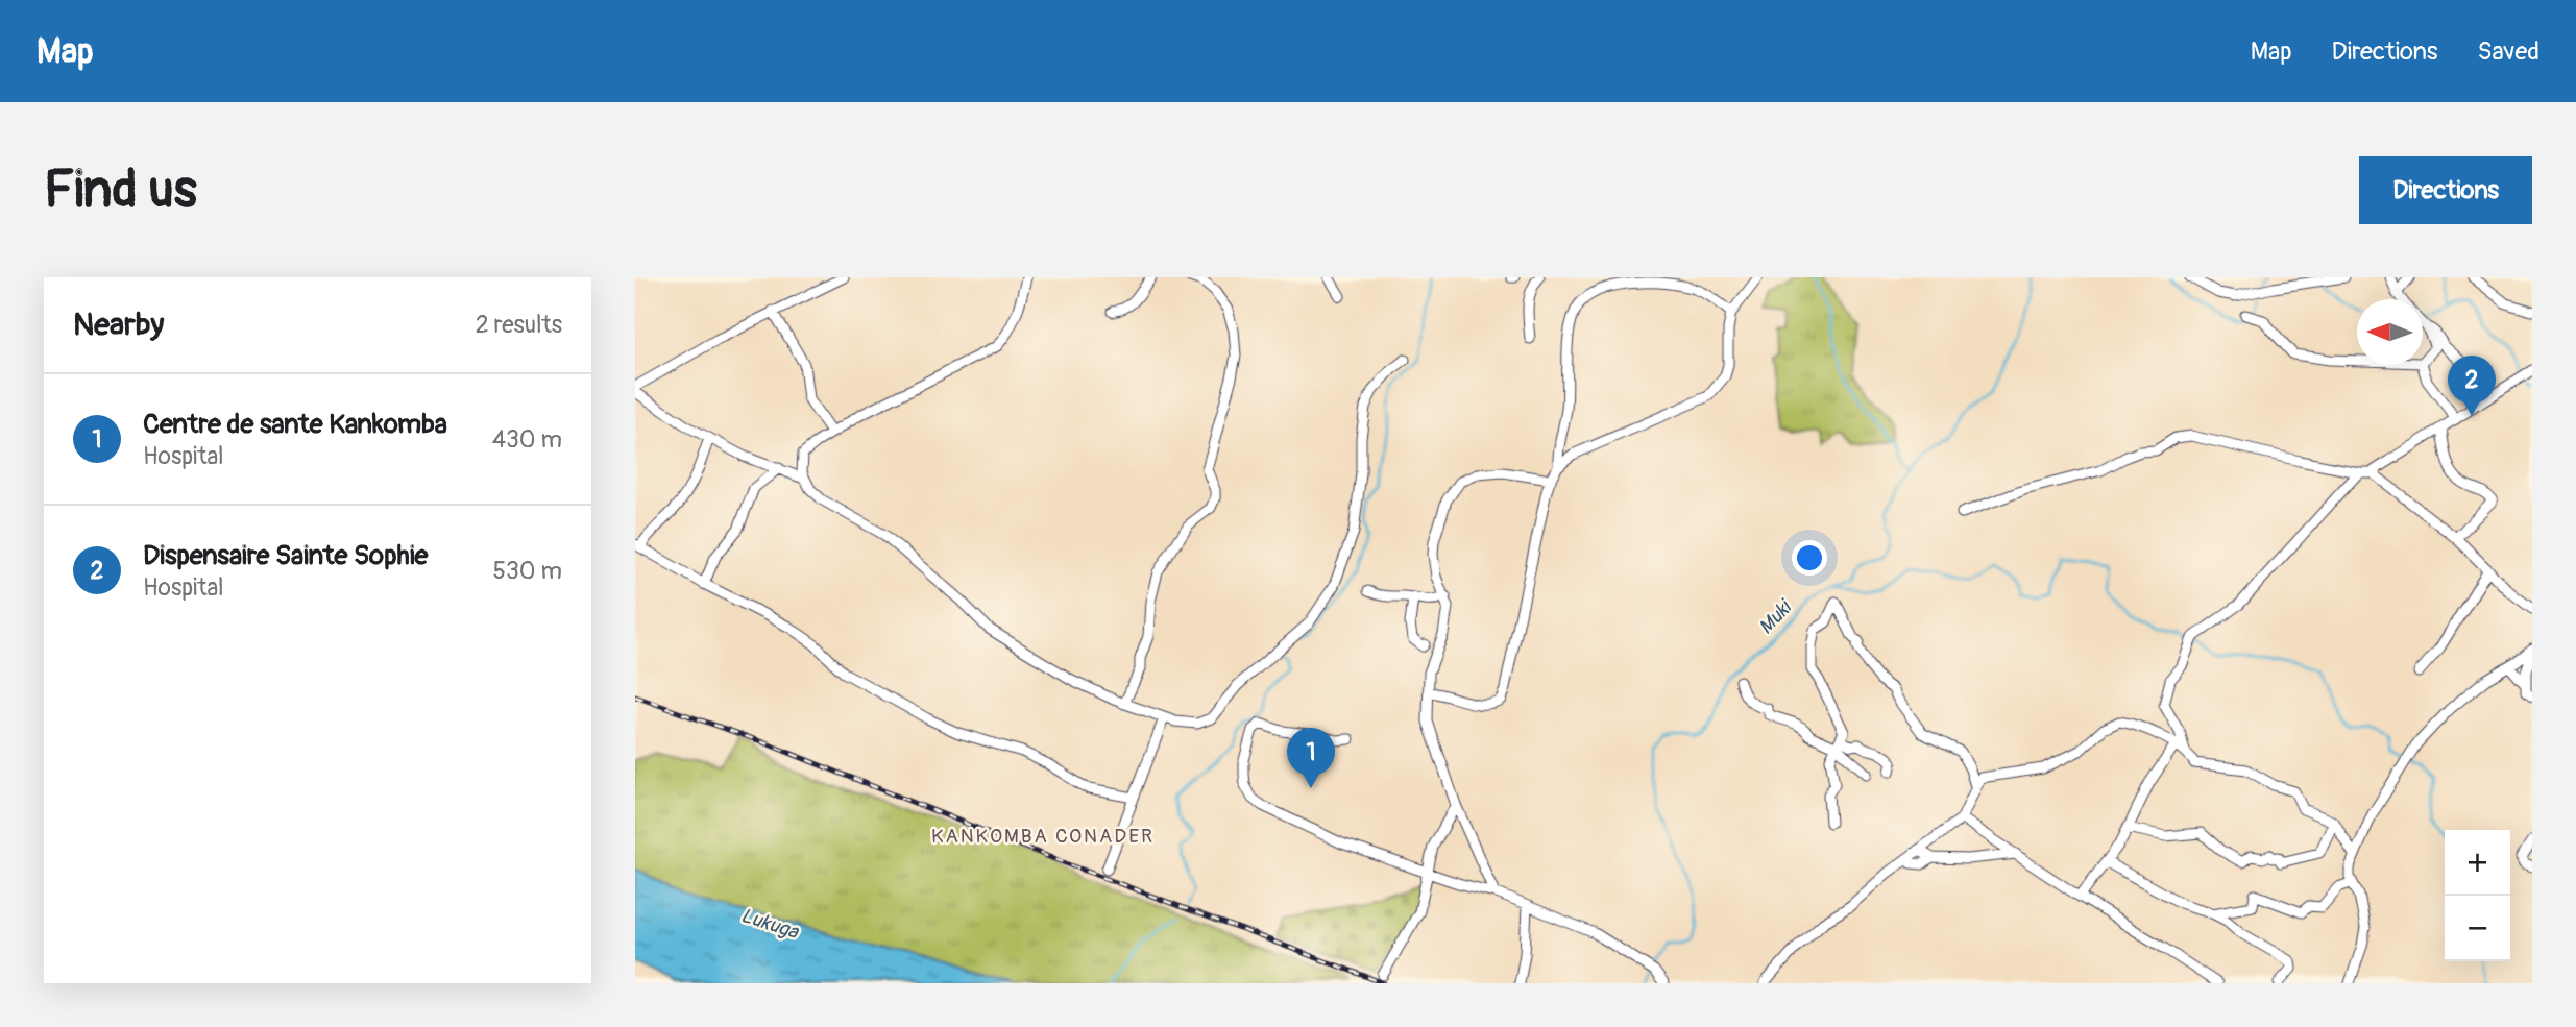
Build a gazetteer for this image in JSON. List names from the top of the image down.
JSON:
{
  "districts": ["KANKOMBA CONADER"],
  "water": ["Muki", "Lukuga"],
  "north": "left",
  "page": {
    "header": "Map",
    "nav": ["Map", "Directions", "Saved"],
    "buttons": "Directions",
    "title": "Find us",
    "heading": ["Nearby", "2 results"],
    "pins": ["2", "1"],
    "list": [
      {
        "mark": "1",
        "name": "Centre de sante Kankomba",
        "note": "Hospital",
        "value": "430 m"
      },
      {
        "mark": "2",
        "name": "Dispensaire Sainte Sophie",
        "note": "Hospital",
        "value": "530 m"
      }
    ],
    "map_buttons": ["+", "−"]
  }
}
